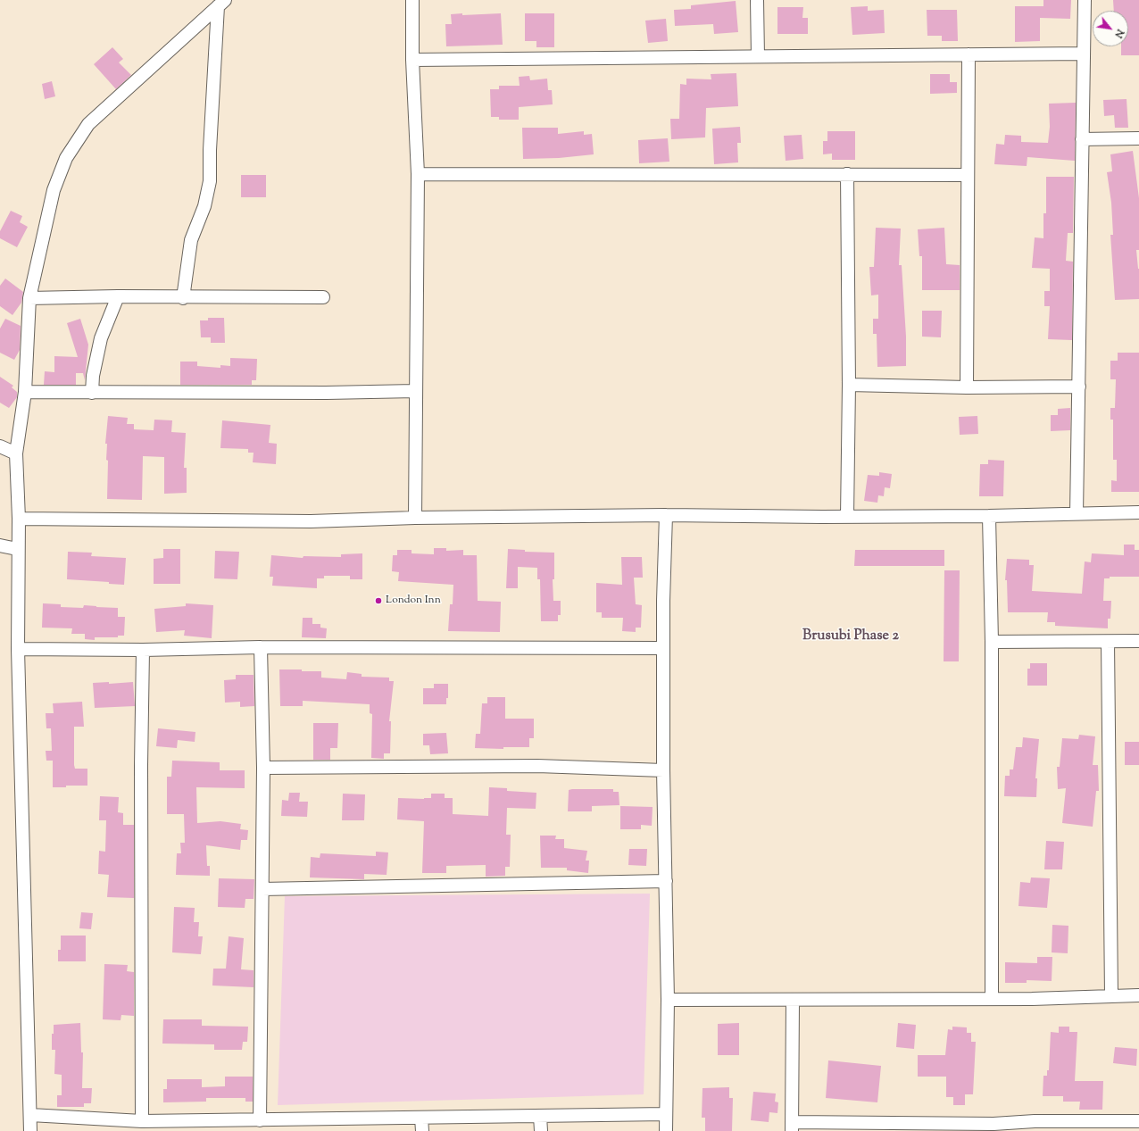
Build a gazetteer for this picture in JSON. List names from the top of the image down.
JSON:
{
  "districts": ["Brusubi Phase 2"],
  "places": ["London Inn"],
  "north": "bottom right"
}
